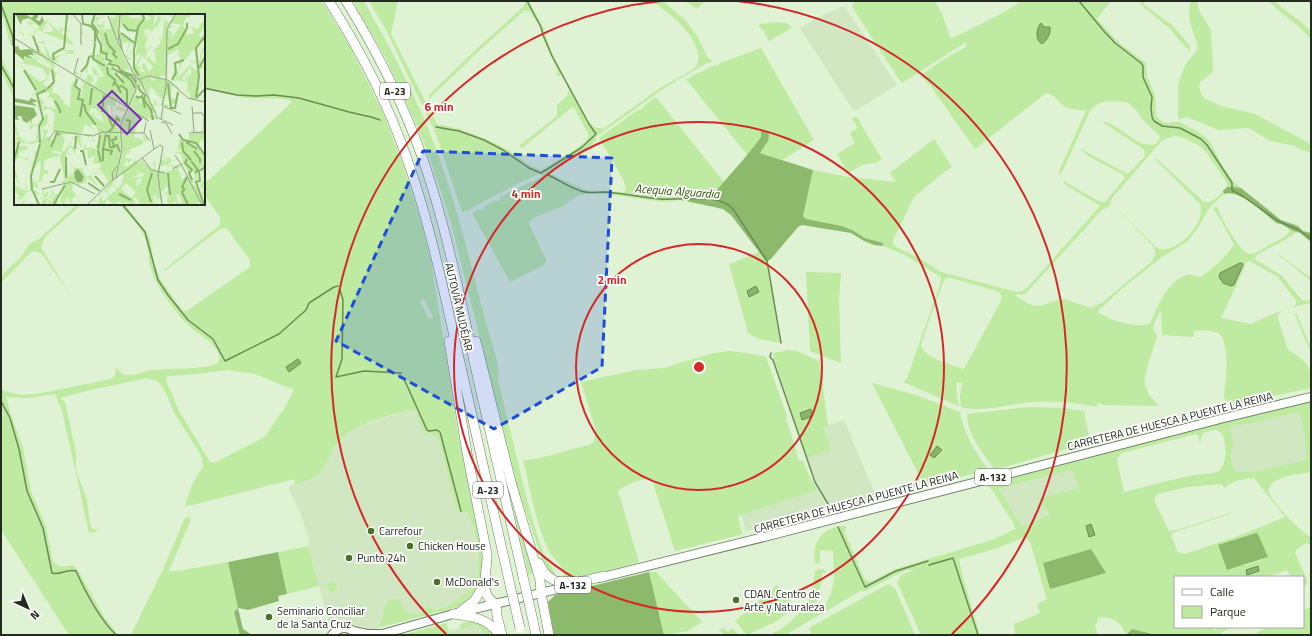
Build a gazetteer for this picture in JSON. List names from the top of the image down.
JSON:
{
  "streets": {
    "highway": ["A-23", "AUTOVÍA MUDÉJAR"],
    "main road": ["CARRETERA DE HUESCA A PUENTE LA REINA", "A-132"]
  },
  "crossings": [
    ["CARRETERA DE HUESCA A PUENTE LA REINA", "A-132"]
  ],
  "water": ["Acequia Alguardia"],
  "places": [
    "Carrefour",
    "Chicken House",
    "Punto 24h",
    "McDonald's",
    "CDAN. Centro de Arte y Naturaleza",
    "Seminario Conciliar de la Santa Cruz"
  ],
  "legend": ["Calle", "Parque"],
  "north": "bottom right",
  "rings": ["6 min", "4 min", "2 min"]
}
